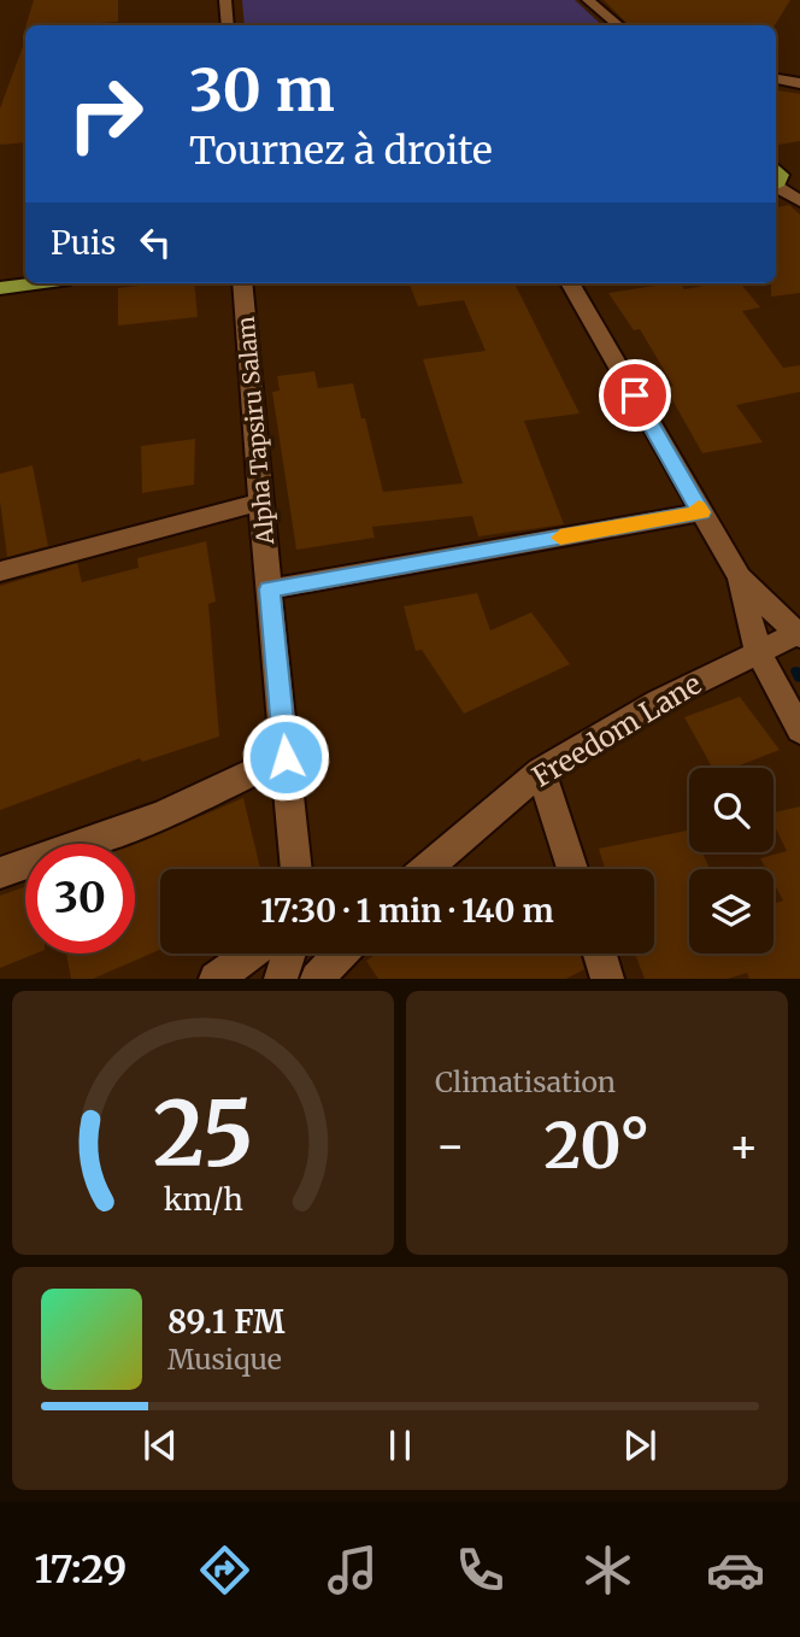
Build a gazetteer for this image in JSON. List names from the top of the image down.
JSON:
{
  "streets": {
    "street": ["Alpha Tapsiru Salam", "Freedom Lane"]
  },
  "page": {
    "turn": ["30 m", "Tournez à droite"],
    "then": "Puis",
    "limit": "30",
    "trip": "17:30 · 1 min · 140 m",
    "tile": "Climatisation",
    "heat": ["−", "20°", "+"],
    "song": ["89.1 FM", "Musique"],
    "tabs": "17:29",
    "gauge": ["25", "km/h"]
  }
}
